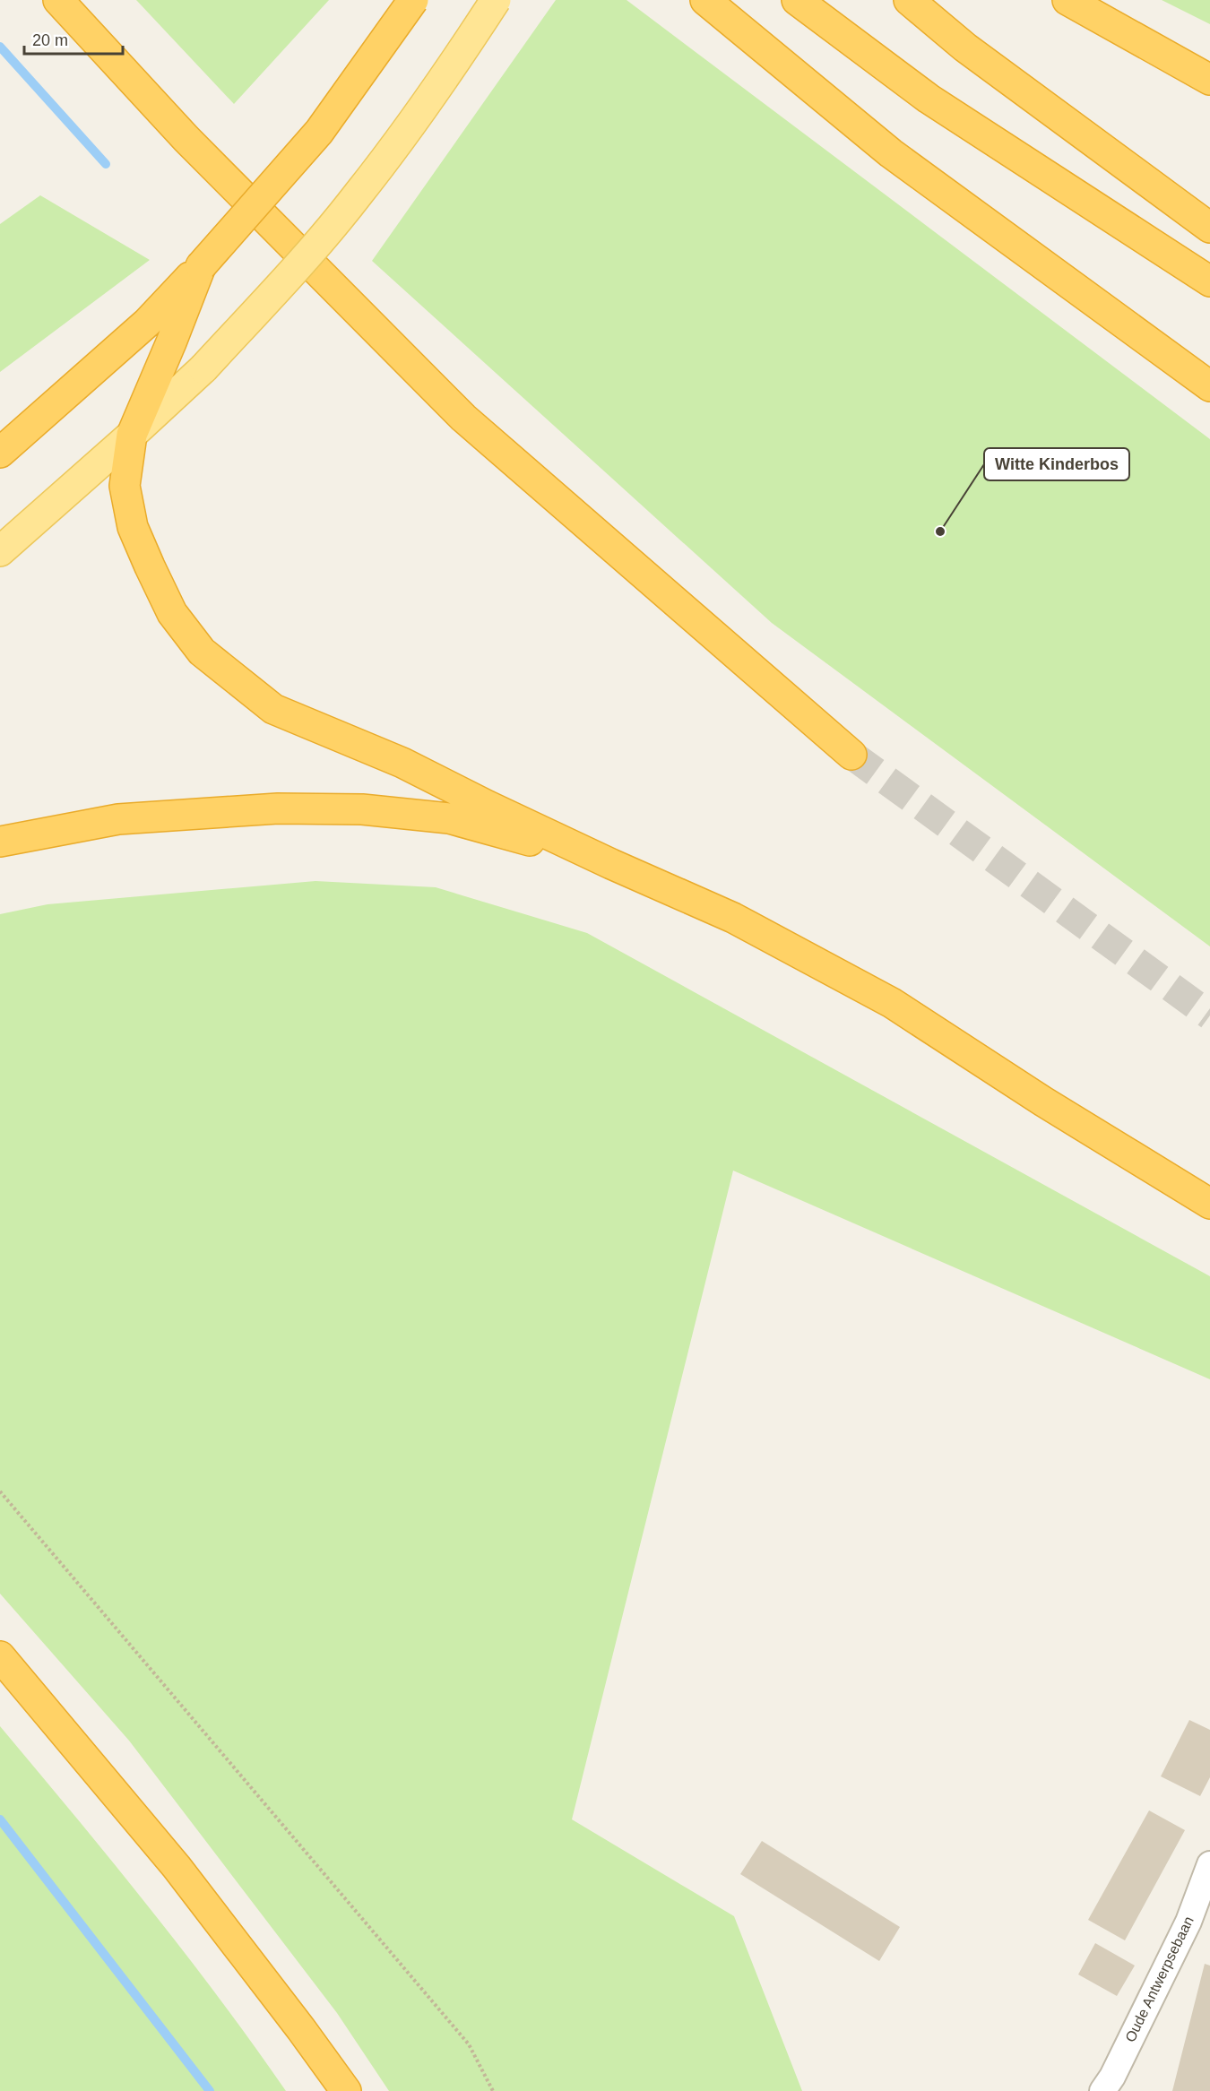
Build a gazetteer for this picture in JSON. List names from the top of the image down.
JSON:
{
  "streets": {
    "street": ["Oude Antwerpsebaan"]
  },
  "places": ["Witte Kinderbos"],
  "scale_bar": "20 m"
}
